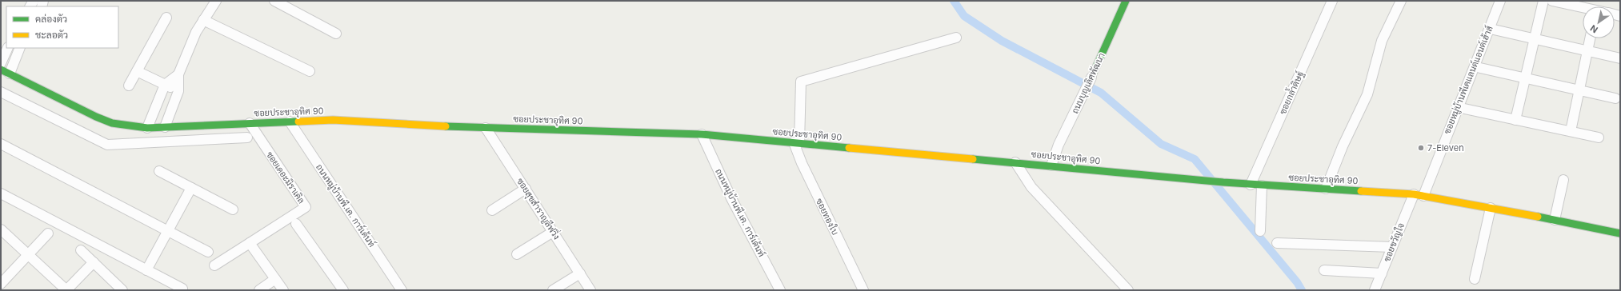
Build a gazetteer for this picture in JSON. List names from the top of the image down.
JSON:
{
  "streets": {
    "street": [
      "ซอยหมู่บ้านพีเคแลนด์แอนด์เฮ้าส์",
      "ถนนบุญเลิศพัฒนา",
      "ซอยกล้ำดิษฐ์",
      "ซอยประชาอุทิศ 90",
      "ซอยเดอะมิราเคิล",
      "ถนนหมู่บ้านพี.เค. การ์เด้นท์",
      "ซอยสุขสำราญลีฟวิ่ง",
      "ซอยทองใบ",
      "ซอยขวัญใจ"
    ]
  },
  "crossings": [
    ["ซอยหมู่บ้านพีเคแลนด์แอนด์เฮ้าส์", "ซอยประชาอุทิศ 90"],
    ["ซอยหมู่บ้านพีเคแลนด์แอนด์เฮ้าส์", "ซอยขวัญใจ"],
    ["ถนนบุญเลิศพัฒนา", "ซอยประชาอุทิศ 90"],
    ["ซอยกล้ำดิษฐ์", "ซอยประชาอุทิศ 90"],
    ["ซอยประชาอุทิศ 90", "ซอยเดอะมิราเคิล"],
    ["ซอยประชาอุทิศ 90", "ถนนหมู่บ้านพี.เค. การ์เด้นท์"],
    ["ซอยประชาอุทิศ 90", "ซอยสุขสำราญลีฟวิ่ง"],
    ["ซอยประชาอุทิศ 90", "ซอยทองใบ"],
    ["ซอยประชาอุทิศ 90", "ซอยขวัญใจ"]
  ],
  "places": ["7-Eleven"],
  "legend": ["คล่องตัว", "ชะลอตัว"],
  "north": "bottom left"
}
